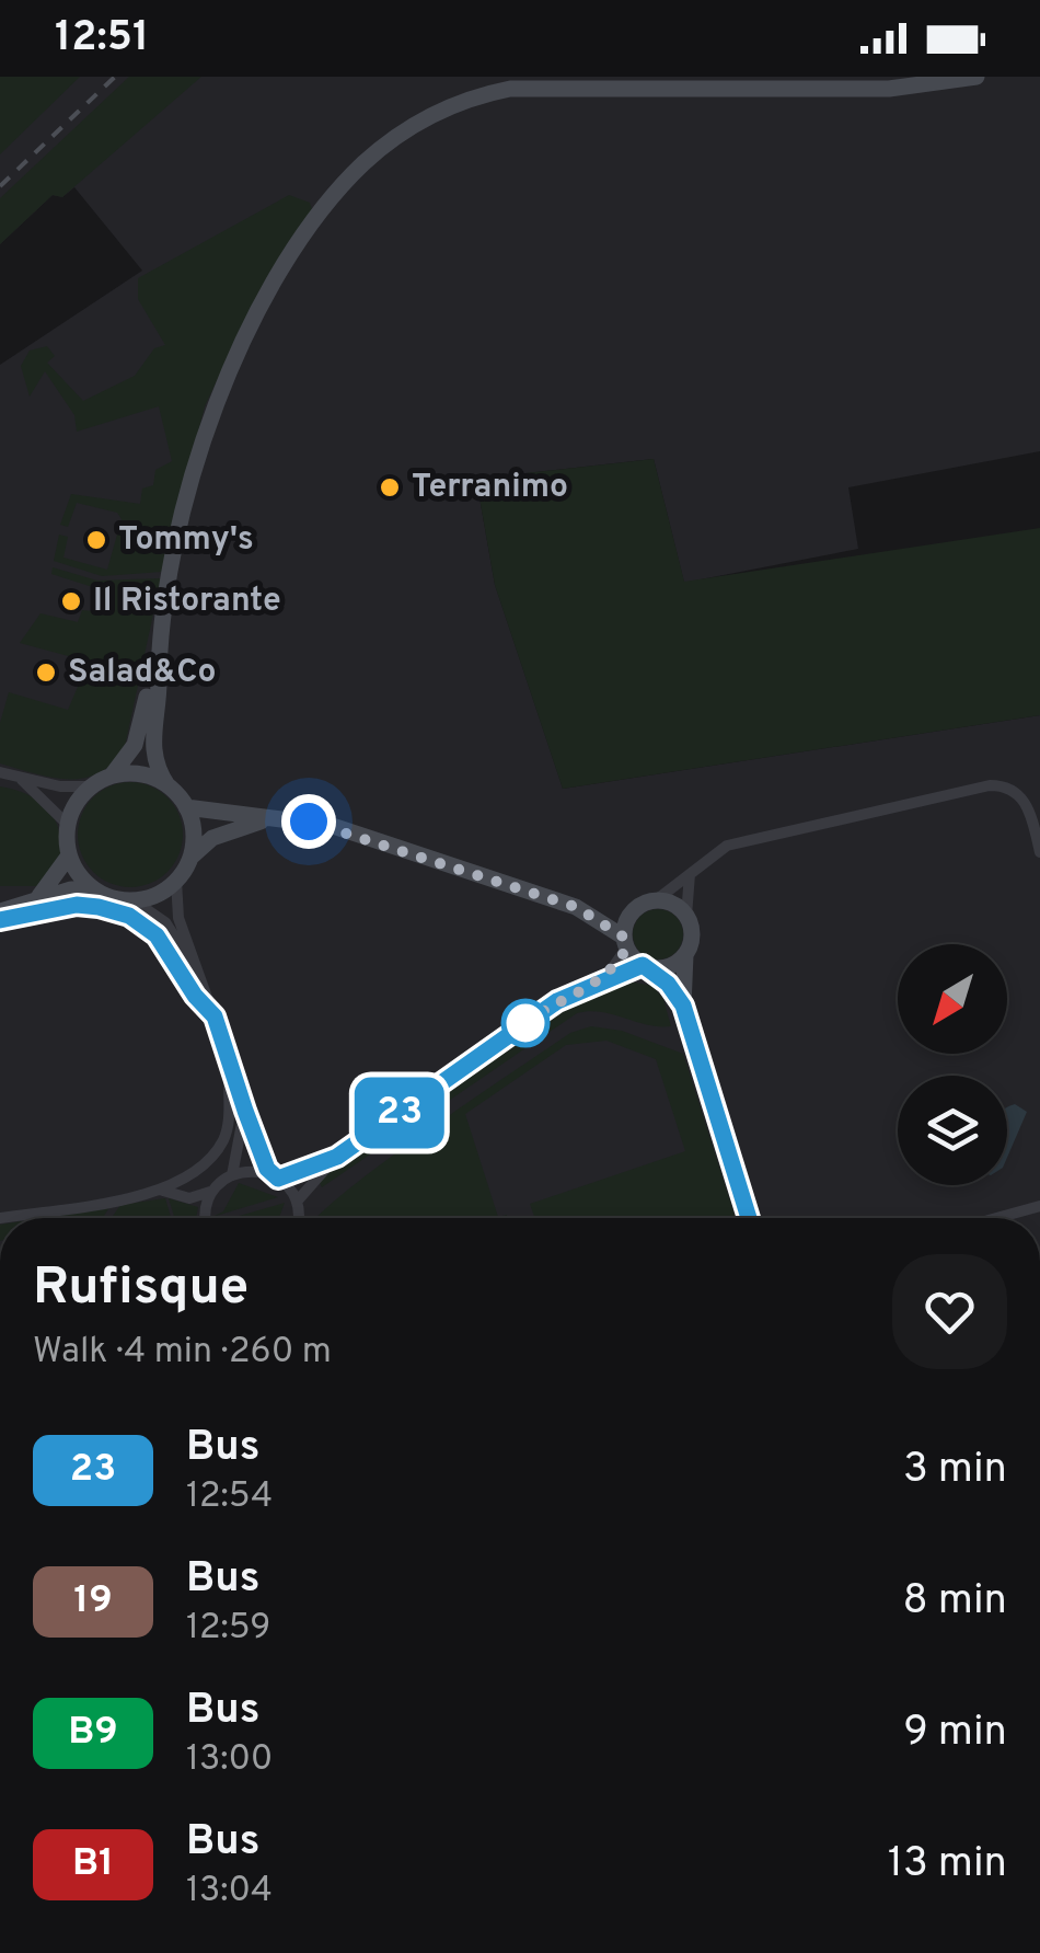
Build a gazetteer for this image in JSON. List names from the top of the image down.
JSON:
{
  "places": [
    "Terranimo",
    "Tommy's",
    "Il Ristorante",
    "Salad&Co"
  ],
  "lines": ["bus line 23"],
  "north": "bottom left",
  "page": {
    "status": "12:51",
    "on_map": "23",
    "heading": ["Rufisque", "Walk · 4 min · 260 m"],
    "list": [
      {
        "mark": "23",
        "name": "Bus",
        "note": "12:54",
        "value": "3 min"
      },
      {
        "mark": "19",
        "name": "Bus",
        "note": "12:59",
        "value": "8 min"
      },
      {
        "mark": "B9",
        "name": "Bus",
        "note": "13:00",
        "value": "9 min"
      },
      {
        "mark": "B1",
        "name": "Bus",
        "note": "13:04",
        "value": "13 min"
      }
    ]
  }
}
